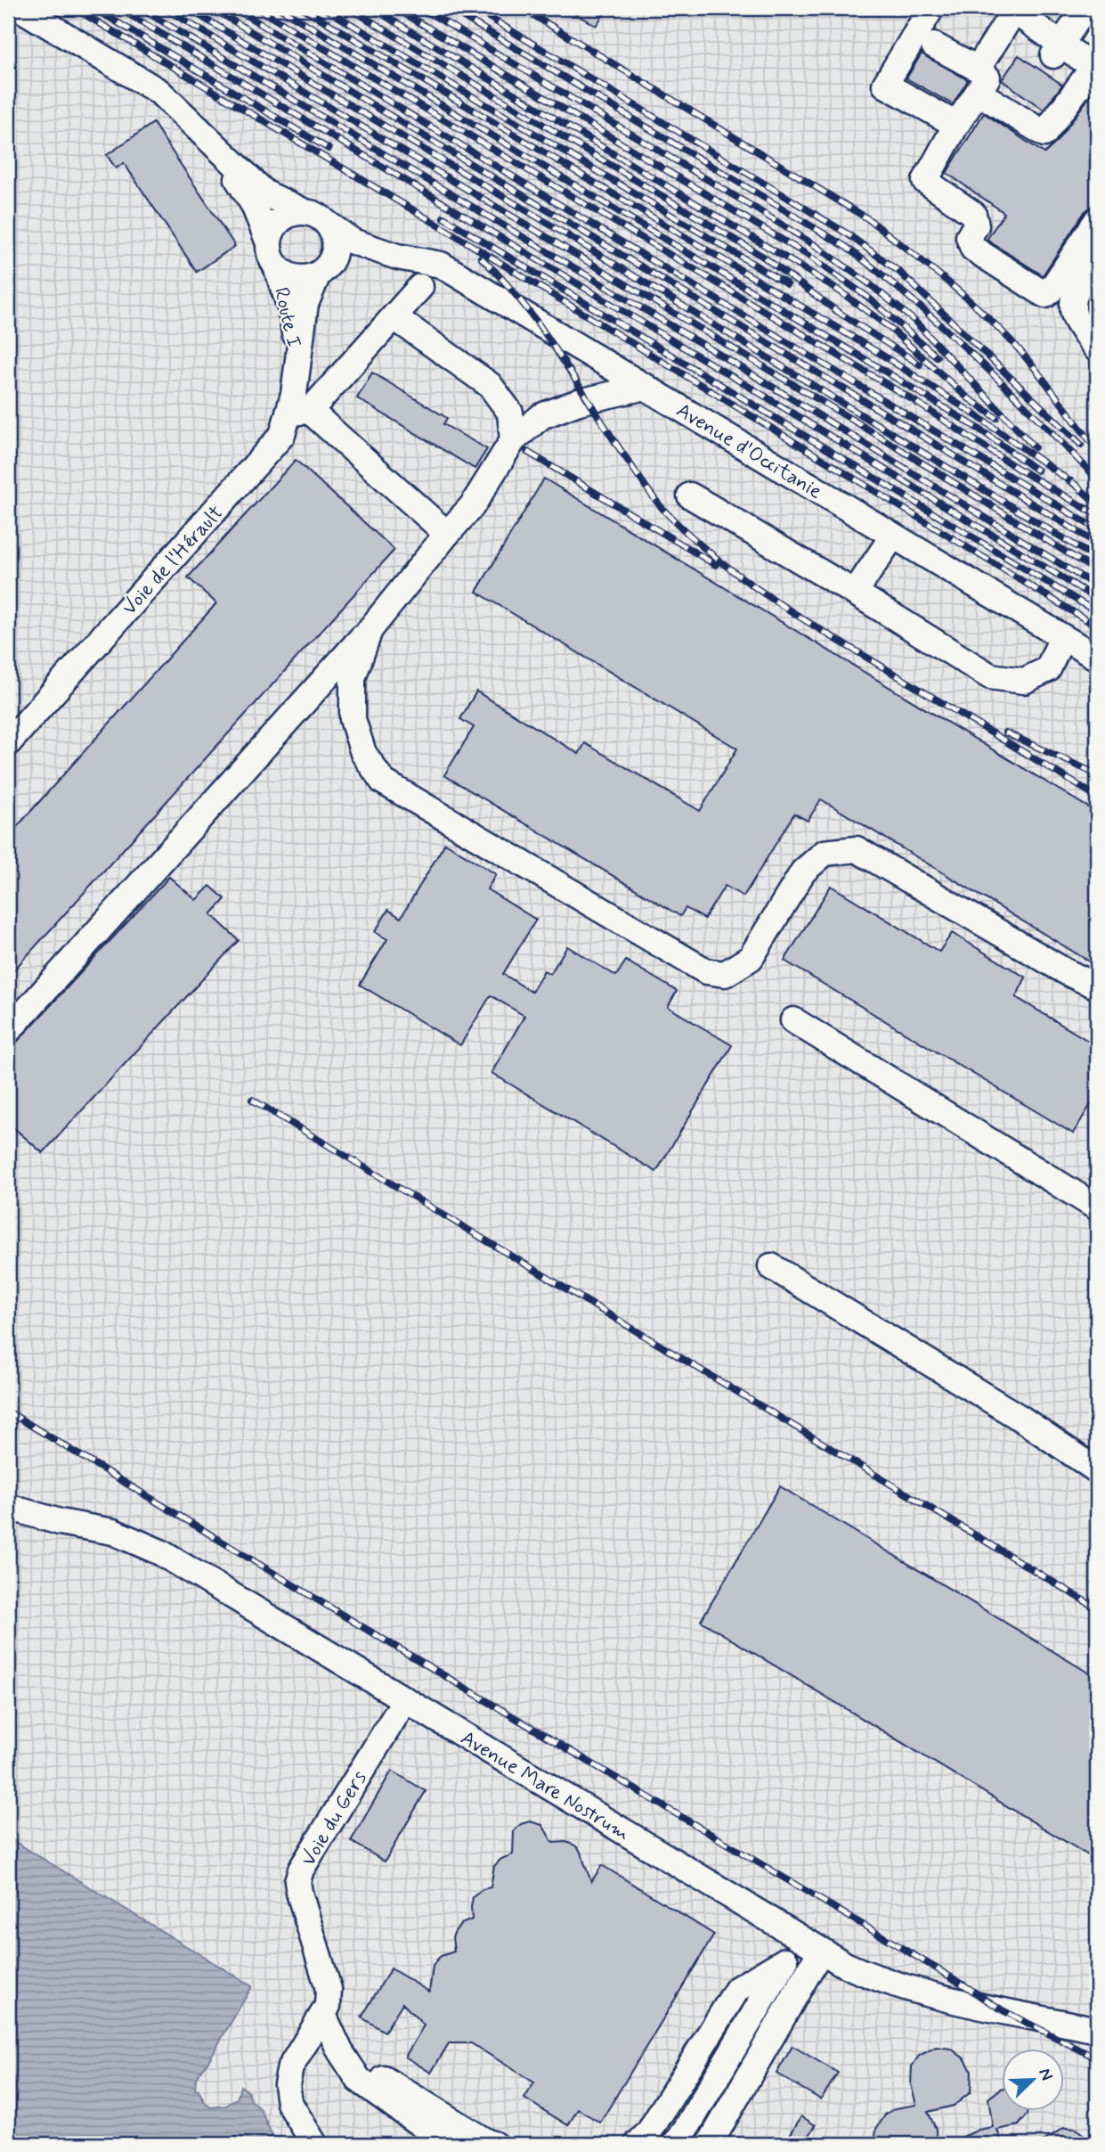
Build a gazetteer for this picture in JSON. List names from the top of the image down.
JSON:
{
  "streets": {
    "street": [
      "Route I",
      "Avenue d'Occitanie",
      "Voie de l'Hérault",
      "Avenue Mare Nostrum",
      "Voie du Gers"
    ]
  },
  "crossings": [
    ["Route I", "Avenue d'Occitanie"],
    ["Route I", "Voie de l'Hérault"],
    ["Avenue Mare Nostrum", "Voie du Gers"]
  ],
  "north": "top right"
}
